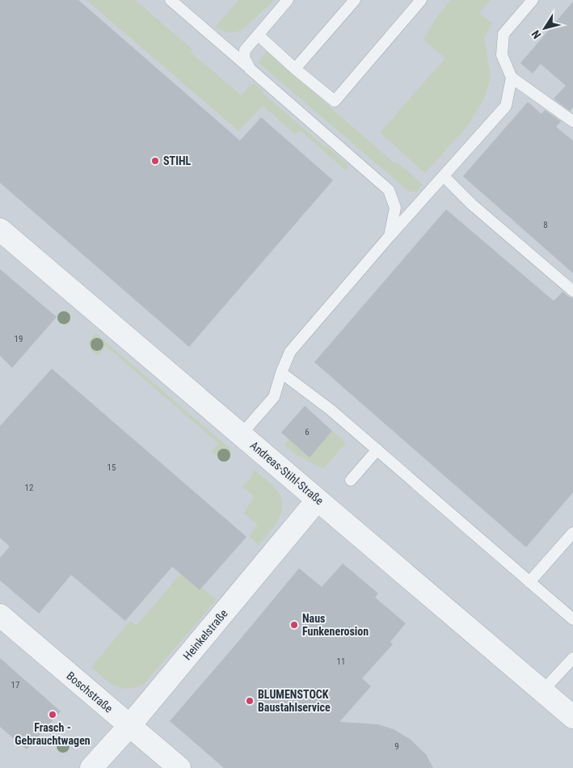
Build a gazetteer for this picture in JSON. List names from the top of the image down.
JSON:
{
  "streets": {
    "street": ["Andreas-Stihl-Straße", "Heinkelstraße", "Boschstraße"]
  },
  "crossings": [
    ["Andreas-Stihl-Straße", "Heinkelstraße"],
    ["Heinkelstraße", "Boschstraße"]
  ],
  "places": [
    "STIHL",
    "Naus Funkenerosion",
    "BLUMENSTOCK Baustahlservice",
    "Frasch - Gebrauchtwagen"
  ],
  "house_numbers": [
    "8",
    "19",
    "6",
    "15",
    "12",
    "11",
    "17",
    "9"
  ],
  "north": "bottom left"
}
